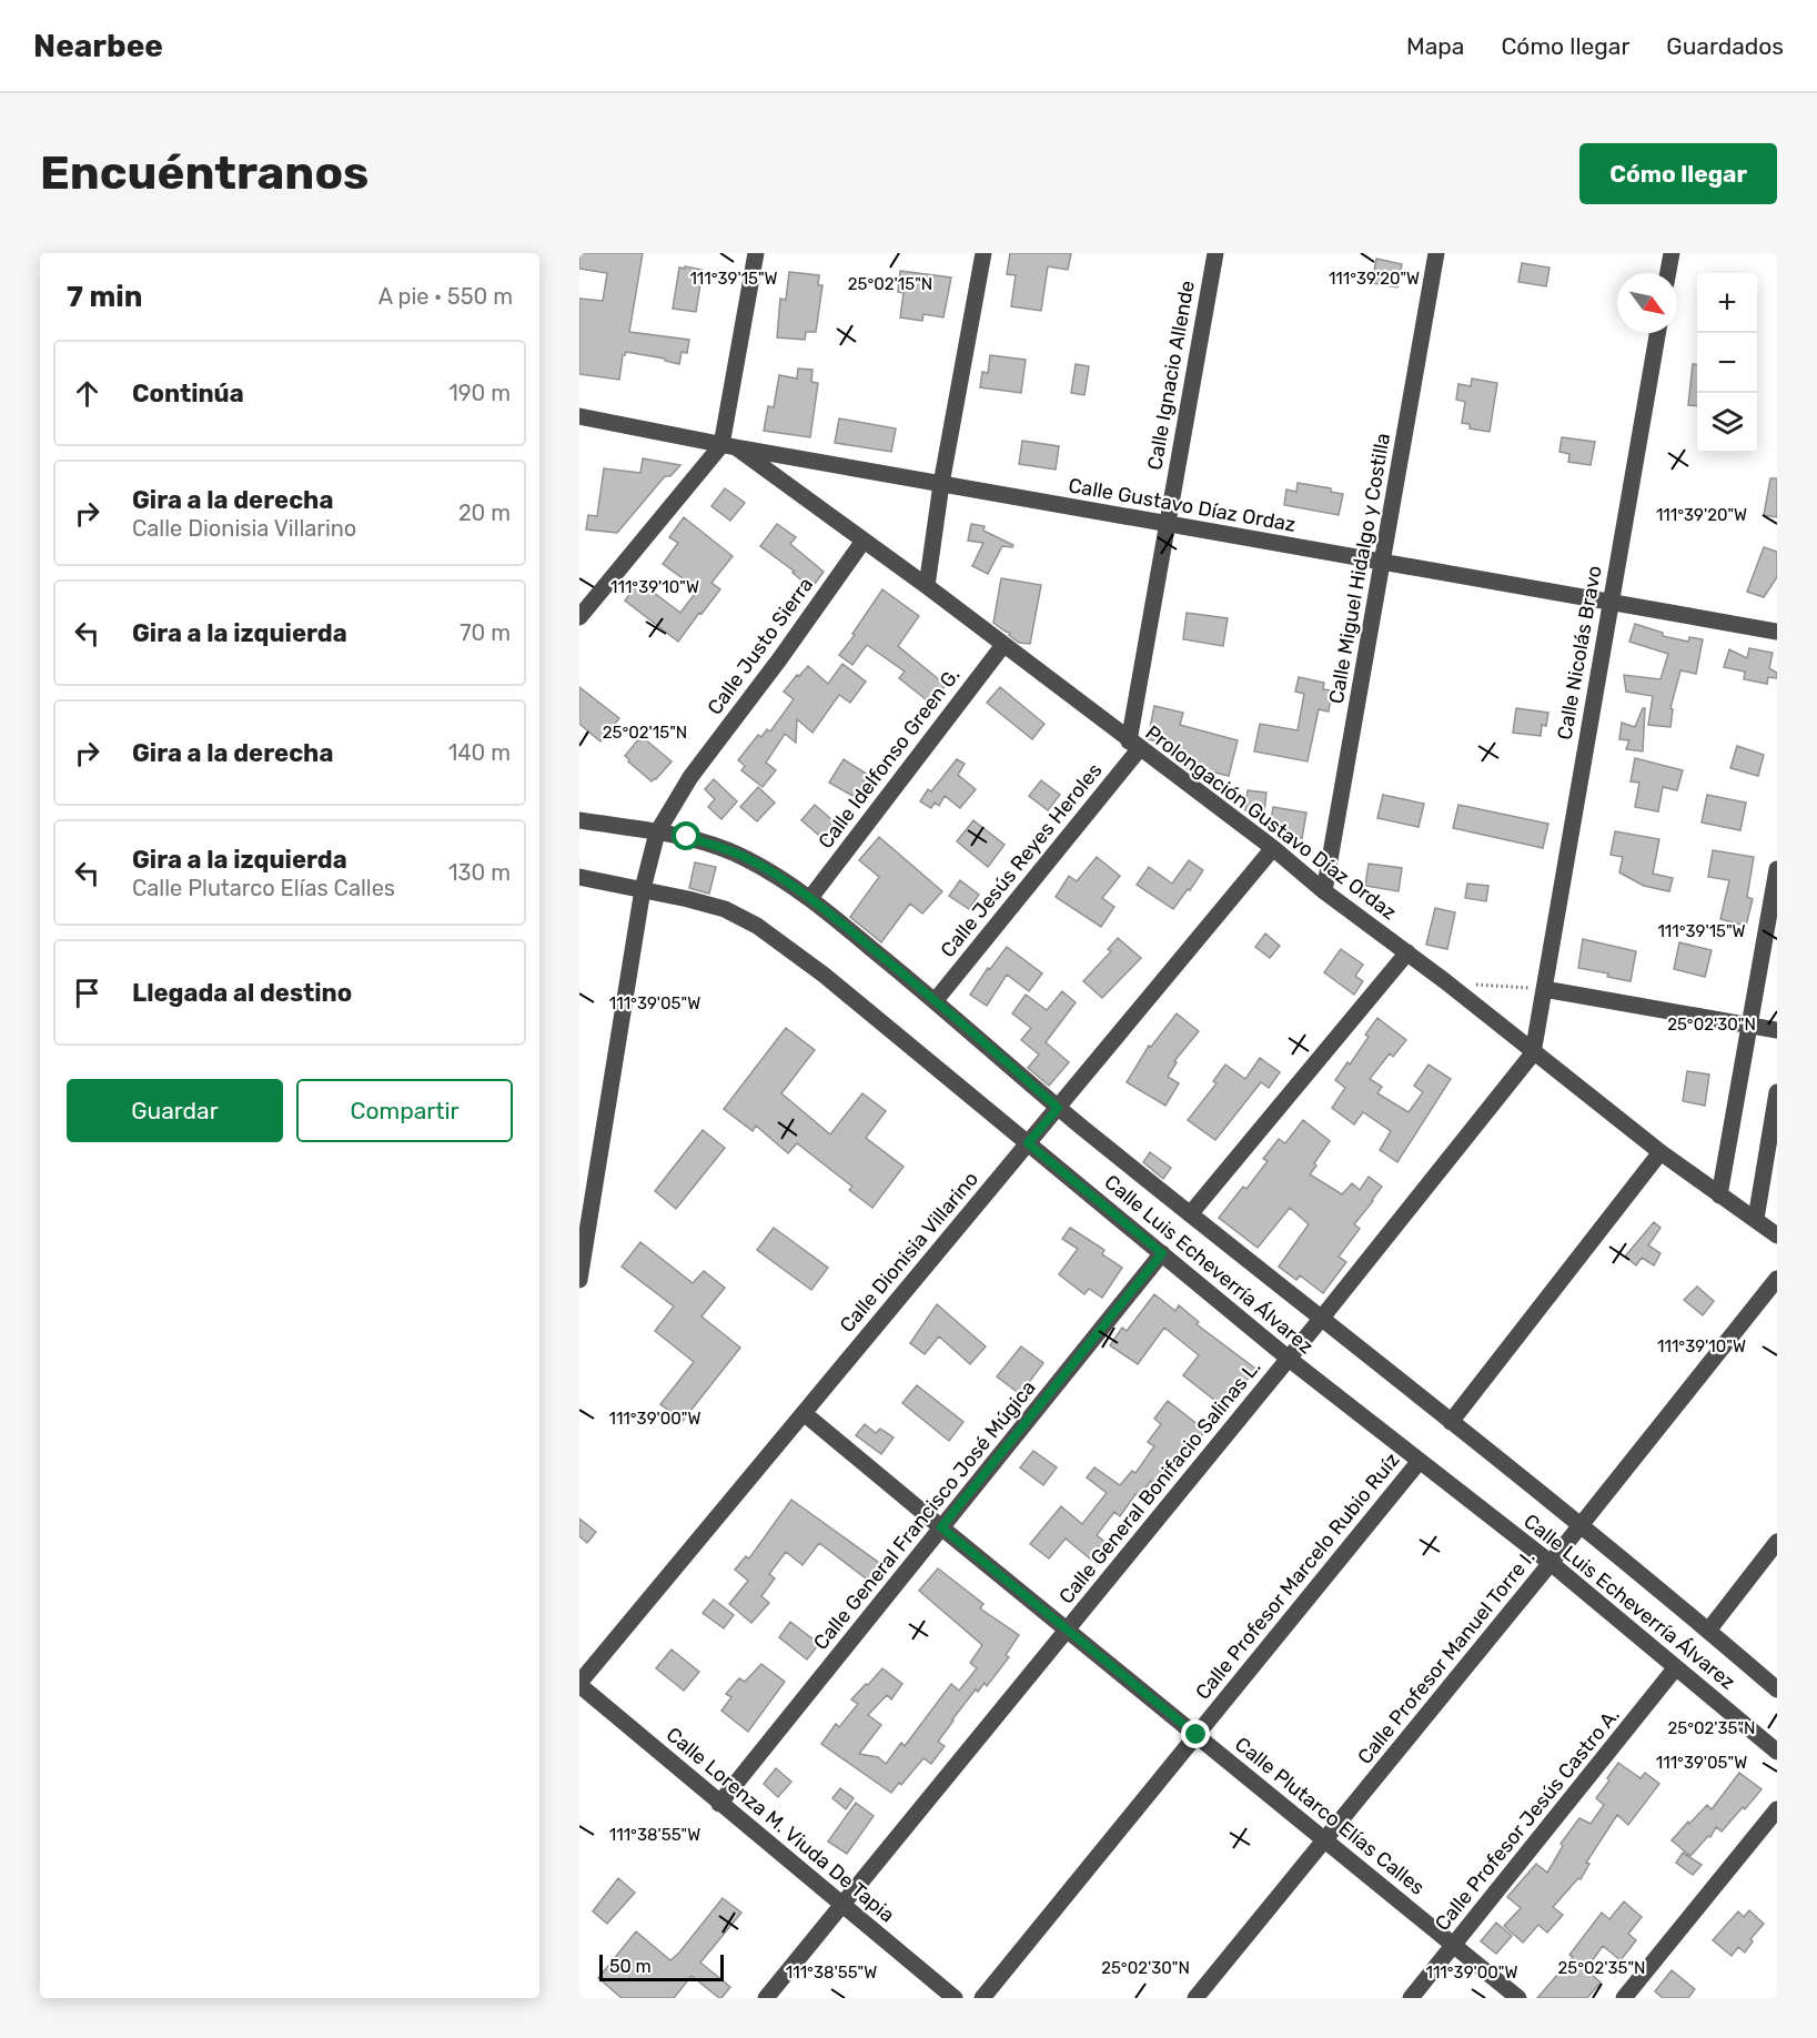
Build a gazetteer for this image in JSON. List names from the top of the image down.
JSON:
{
  "streets": {
    "street": [
      "Calle Ignacio Allende",
      "Calle Gustavo Díaz Ordaz",
      "Calle Miguel Hidalgo y Costilla",
      "Calle Justo Sierra",
      "Calle Nicolás Bravo",
      "Calle Idelfonso Green G.",
      "Prolongación Gustavo Díaz Ordaz",
      "Calle Jesús Reyes Heroles",
      "Calle Dionisia Villarino",
      "Calle Luis Echeverría Álvarez",
      "Calle General Bonifacio Salinas L.",
      "Calle General Francisco José Múgica",
      "Calle Profesor Marcelo Rubio Ruíz",
      "Calle Profesor Manuel Torre I.",
      "Calle Plutarco Elías Calles",
      "Calle Profesor Jesús Castro A.",
      "Calle Lorenza M. Viuda De Tapia"
    ]
  },
  "crossings": [
    ["Calle Ignacio Allende", "Calle Gustavo Díaz Ordaz"],
    ["Calle Ignacio Allende", "Prolongación Gustavo Díaz Ordaz"],
    ["Calle Ignacio Allende", "Calle Jesús Reyes Heroles"],
    ["Calle Gustavo Díaz Ordaz", "Calle Miguel Hidalgo y Costilla"],
    ["Calle Gustavo Díaz Ordaz", "Calle Nicolás Bravo"],
    ["Calle Gustavo Díaz Ordaz", "Prolongación Gustavo Díaz Ordaz"],
    ["Calle Miguel Hidalgo y Costilla", "Prolongación Gustavo Díaz Ordaz"],
    ["Calle Justo Sierra", "Prolongación Gustavo Díaz Ordaz"],
    ["Calle Justo Sierra", "Calle Luis Echeverría Álvarez"],
    ["Calle Nicolás Bravo", "Prolongación Gustavo Díaz Ordaz"],
    ["Calle Nicolás Bravo", "Calle General Bonifacio Salinas L."],
    ["Calle Idelfonso Green G.", "Prolongación Gustavo Díaz Ordaz"],
    ["Calle Idelfonso Green G.", "Calle Luis Echeverría Álvarez"],
    ["Prolongación Gustavo Díaz Ordaz", "Calle Jesús Reyes Heroles"],
    ["Prolongación Gustavo Díaz Ordaz", "Calle Dionisia Villarino"],
    ["Prolongación Gustavo Díaz Ordaz", "Calle General Bonifacio Salinas L."],
    ["Calle Jesús Reyes Heroles", "Calle Luis Echeverría Álvarez"],
    ["Calle Dionisia Villarino", "Calle Luis Echeverría Álvarez"],
    ["Calle Dionisia Villarino", "Calle Plutarco Elías Calles"],
    ["Calle Dionisia Villarino", "Calle Lorenza M. Viuda De Tapia"],
    ["Calle Luis Echeverría Álvarez", "Calle General Bonifacio Salinas L."],
    ["Calle Luis Echeverría Álvarez", "Calle General Francisco José Múgica"],
    ["Calle Luis Echeverría Álvarez", "Calle Profesor Marcelo Rubio Ruíz"],
    ["Calle Luis Echeverría Álvarez", "Calle Profesor Manuel Torre I."],
    ["Calle Luis Echeverría Álvarez", "Calle Profesor Jesús Castro A."],
    ["Calle General Bonifacio Salinas L.", "Calle Plutarco Elías Calles"],
    ["Calle General Bonifacio Salinas L.", "Calle Lorenza M. Viuda De Tapia"],
    ["Calle General Francisco José Múgica", "Calle Plutarco Elías Calles"],
    ["Calle General Francisco José Múgica", "Calle Lorenza M. Viuda De Tapia"],
    ["Calle Profesor Marcelo Rubio Ruíz", "Calle Plutarco Elías Calles"],
    ["Calle Profesor Manuel Torre I.", "Calle Plutarco Elías Calles"],
    ["Calle Plutarco Elías Calles", "Calle Profesor Jesús Castro A."]
  ],
  "scale_bar": "50 m",
  "north": "bottom right",
  "page": {
    "header": "Nearbee",
    "nav": ["Mapa", "Cómo llegar", "Guardados"],
    "buttons": [
      "Cómo llegar",
      ["Guardar", "Compartir"]
    ],
    "title": "Encuéntranos",
    "heading": ["7 min", "A pie · 550 m"],
    "map_buttons": ["+", "−"],
    "list": [
      ["Continúa", "190 m"],
      ["Gira a la derecha", "Calle Dionisia Villarino", "20 m"],
      ["Gira a la izquierda", "70 m"],
      ["Gira a la derecha", "140 m"],
      ["Gira a la izquierda", "Calle Plutarco Elías Calles", "130 m"],
      "Llegada al destino"
    ],
    "scale": "50 m"
  },
  "coordinates": [
    "111°39'15\"W",
    "111°39'20\"W",
    "25°02'15\"N",
    "111°39'10\"W",
    "111°39'05\"W",
    "25°02'30\"N",
    "111°39'00\"W",
    "25°02'35\"N",
    "111°38'55\"W"
  ]
}
